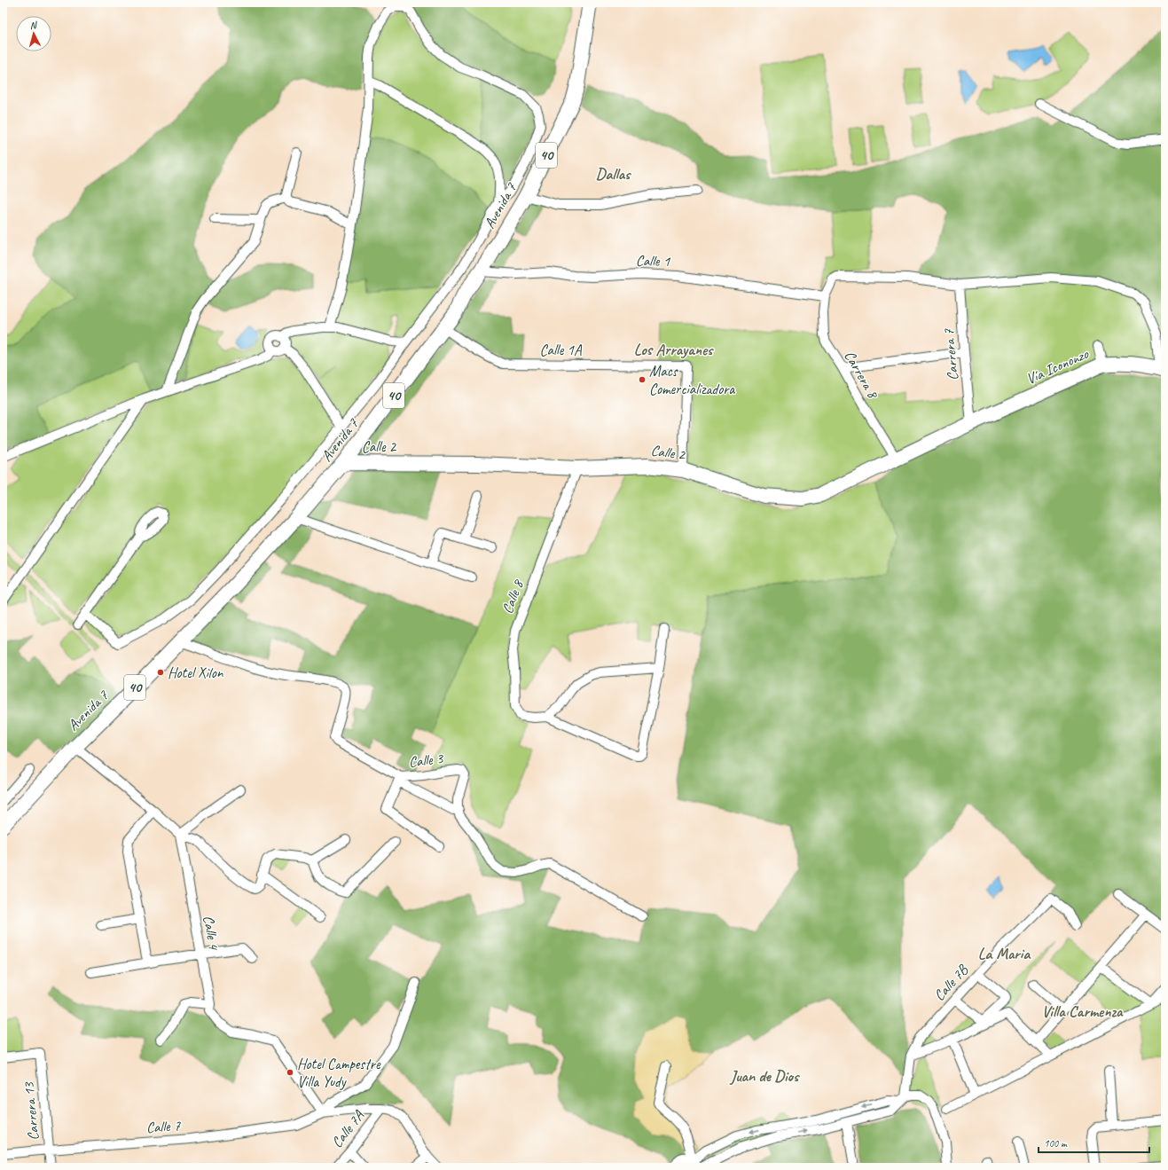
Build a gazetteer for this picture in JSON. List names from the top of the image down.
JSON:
{
  "streets": {
    "main road": [
      "40",
      "Avenida 7",
      "Vía Icononzo",
      "Calle 2"
    ],
    "street": [
      "Calle 1",
      "Calle 1A",
      "Carrera 7",
      "Carrera 8",
      "Calle 8",
      "Calle 3",
      "Calle 4",
      "Calle 7B",
      "Carrera 13",
      "Calle 7",
      "Calle 7A"
    ]
  },
  "crossings": [
    ["Avenida 7", "Calle 1"],
    ["Avenida 7", "Calle 1A"],
    ["Avenida 7", "Calle 2"],
    ["Avenida 7", "Calle 3"],
    ["Calle 1", "Carrera 8"],
    ["Calle 1A", "Calle 2"],
    ["Carrera 7", "Vía Icononzo"],
    ["Carrera 7", "Carrera 8"],
    ["Carrera 7", "Calle 2"],
    ["Vía Icononzo", "Calle 2"],
    ["Carrera 8", "Calle 2"],
    ["Calle 2", "Calle 8"],
    ["Calle 4", "Calle 7"],
    ["Carrera 13", "Calle 7"]
  ],
  "districts": [
    "Dallas",
    "Los Arrayanes",
    "La Maria",
    "Villa Carmenza",
    "Juan de Dios"
  ],
  "places": ["Macs Comercializadora", "Hotel Xilon", "Hotel Campestre Villa Yudy"],
  "scale_bar": "100 m",
  "north": "top"
}
